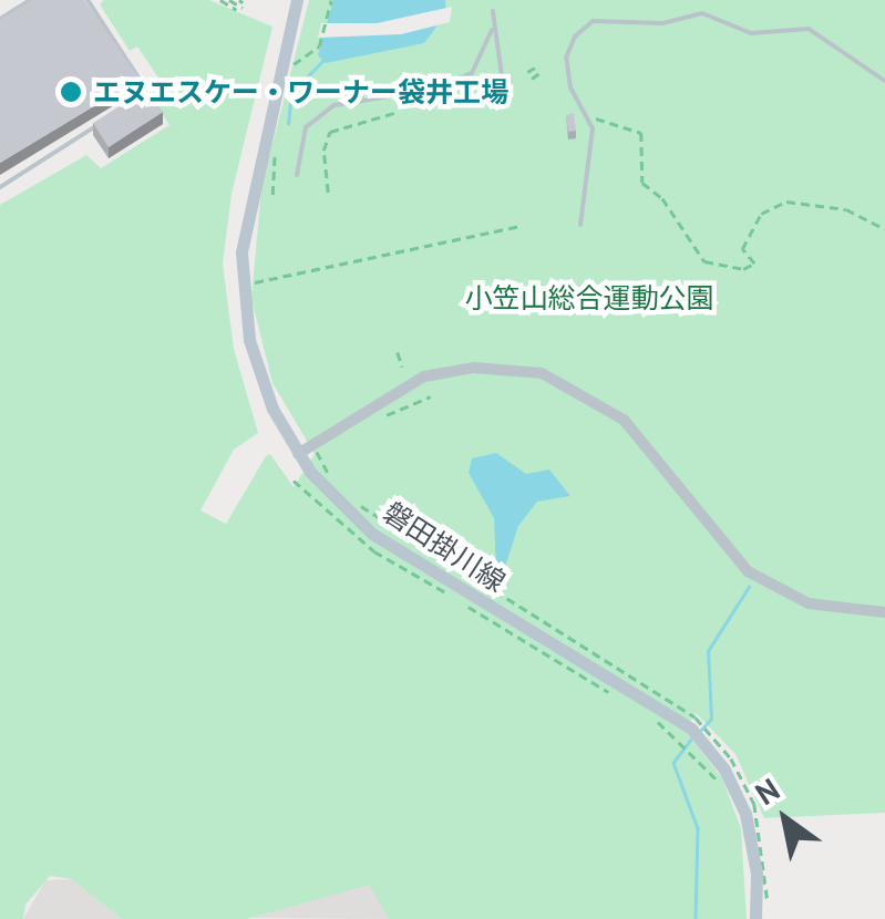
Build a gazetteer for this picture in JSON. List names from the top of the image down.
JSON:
{
  "streets": {
    "main road": ["磐田掛川線"]
  },
  "parks": ["小笠山総合運動公園"],
  "places": ["エヌエスケー・ワーナー袋井工場"],
  "north": "top left"
}
